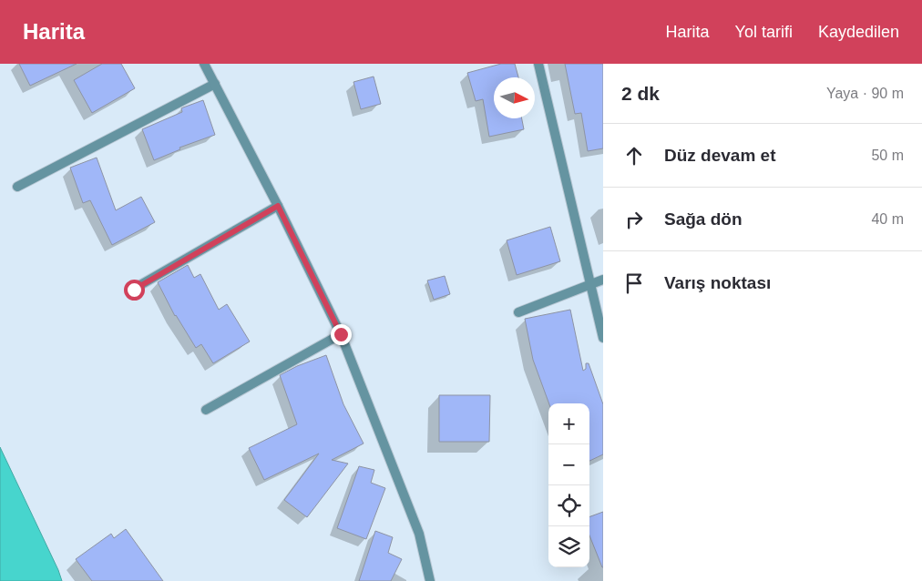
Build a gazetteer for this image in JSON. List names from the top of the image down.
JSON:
{
  "north": "right",
  "page": {
    "header": "Harita",
    "nav": ["Harita", "Yol tarifi", "Kaydedilen"],
    "heading": ["2 dk", "Yaya · 90 m"],
    "list": [
      ["Düz devam et", "50 m"],
      ["Sağa dön", "40 m"],
      "Varış noktası"
    ],
    "map_buttons": ["+", "−"]
  }
}
